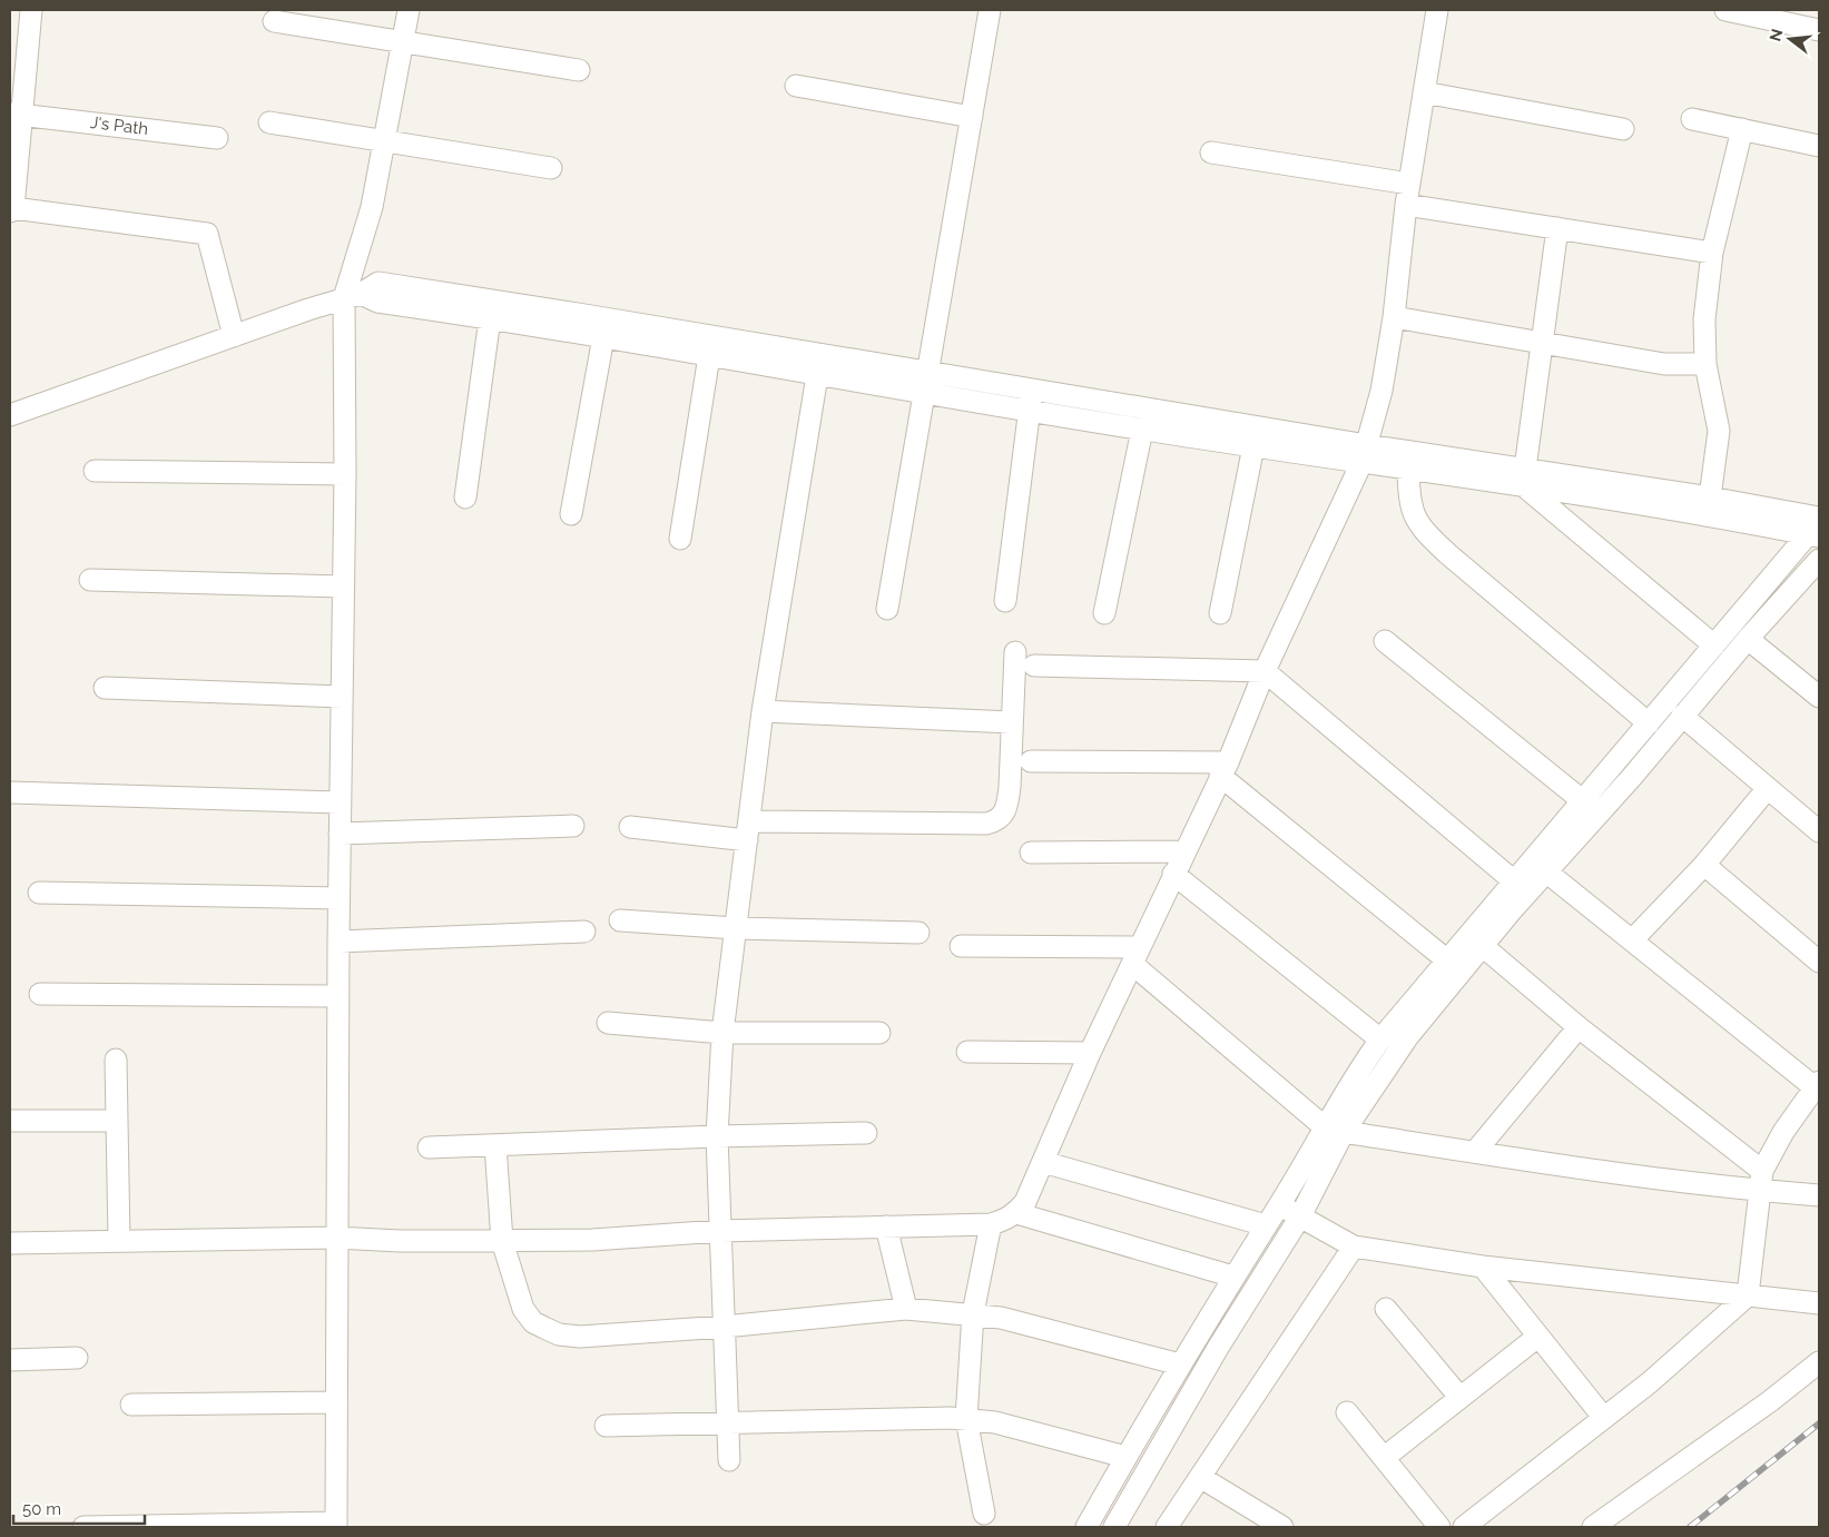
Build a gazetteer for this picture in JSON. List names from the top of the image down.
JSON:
{
  "streets": {
    "street": ["J's Path"]
  },
  "scale_bar": "50 m",
  "north": "left"
}
